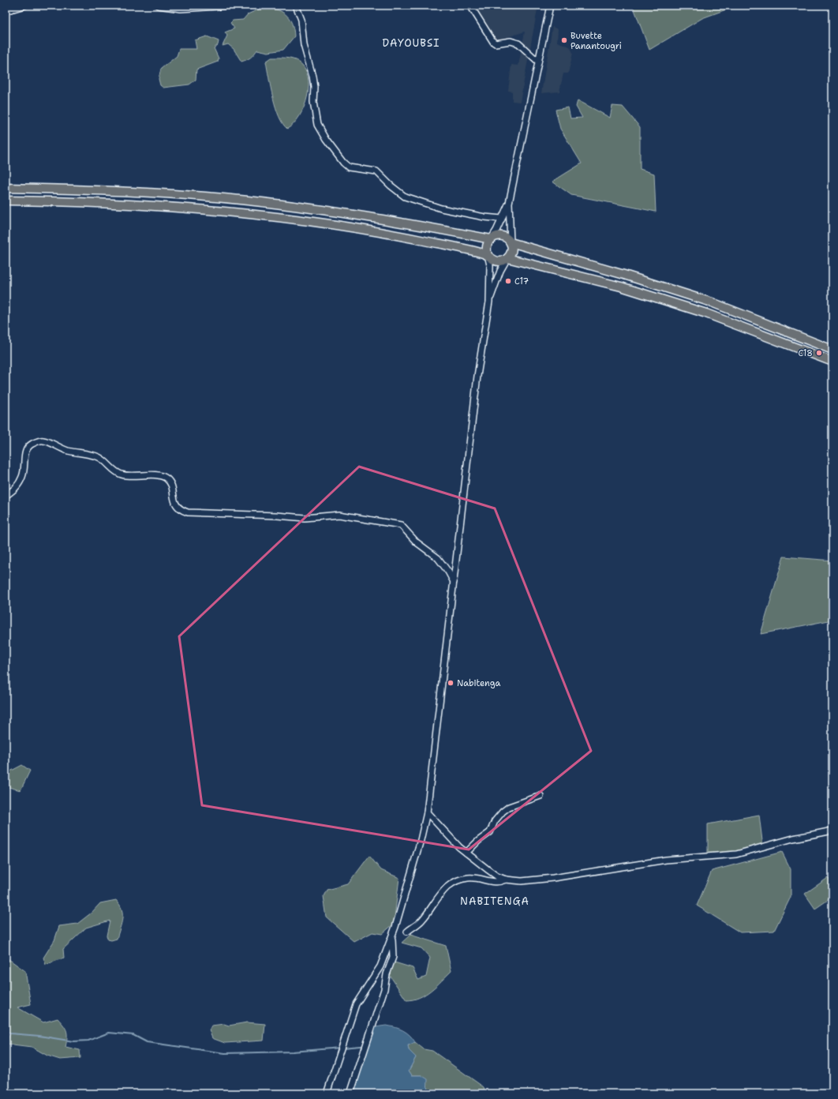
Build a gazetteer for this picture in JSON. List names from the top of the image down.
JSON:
{
  "districts": ["DAYOUBSI", "NABITENGA"],
  "places": [
    "Buvette Panantougri",
    "C17",
    "C18",
    "Nabitenga"
  ]
}
